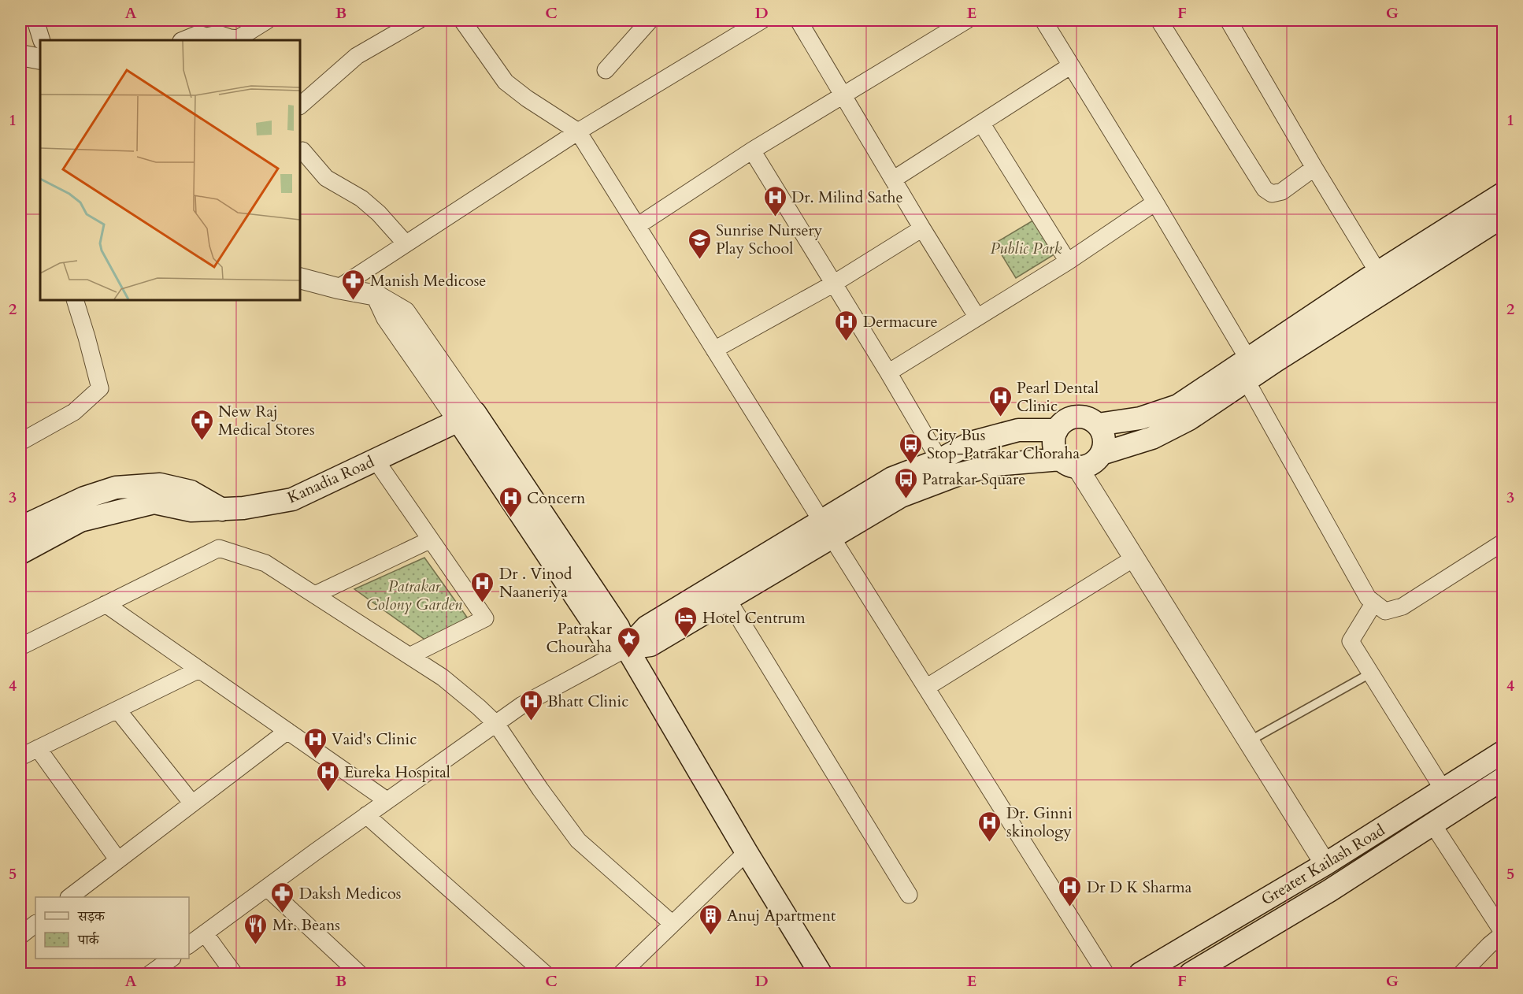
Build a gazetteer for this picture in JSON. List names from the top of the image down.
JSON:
{
  "streets": {
    "main road": ["Kanadia Road", "Greater Kailash Road"]
  },
  "parks": ["Public Park", "Patrakar Colony Garden"],
  "places": {
    "hospital": [
      "Dr. Milind Sathe",
      "Dermacure",
      "Pearl Dental Clinic",
      "Concern",
      "Dr . Vinod Naaneriya",
      "Bhatt Clinic",
      "Vaid's Clinic",
      "Eureka Hospital",
      "Dr. Ginni skinology",
      "Dr D K Sharma"
    ],
    "school or university": ["Sunrise Nursery Play School"],
    "pharmacy": ["Manish Medicose", "New Raj Medical Stores", "Daksh Medicos"],
    "bus stop": ["City Bus Stop-Patrakar Choraha", "Patrakar Square"],
    "hotel": ["Hotel Centrum"],
    "place": ["Patrakar Chouraha"],
    "building": ["Anuj Apartment"],
    "restaurant": ["Mr. Beans"]
  },
  "legend": ["सड़क", "पार्क"],
  "grid": {
    "columns": [
      "A",
      "B",
      "C",
      "D",
      "E",
      "F",
      "G"
    ],
    "rows": [
      "1",
      "2",
      "3",
      "4",
      "5"
    ]
  }
}
